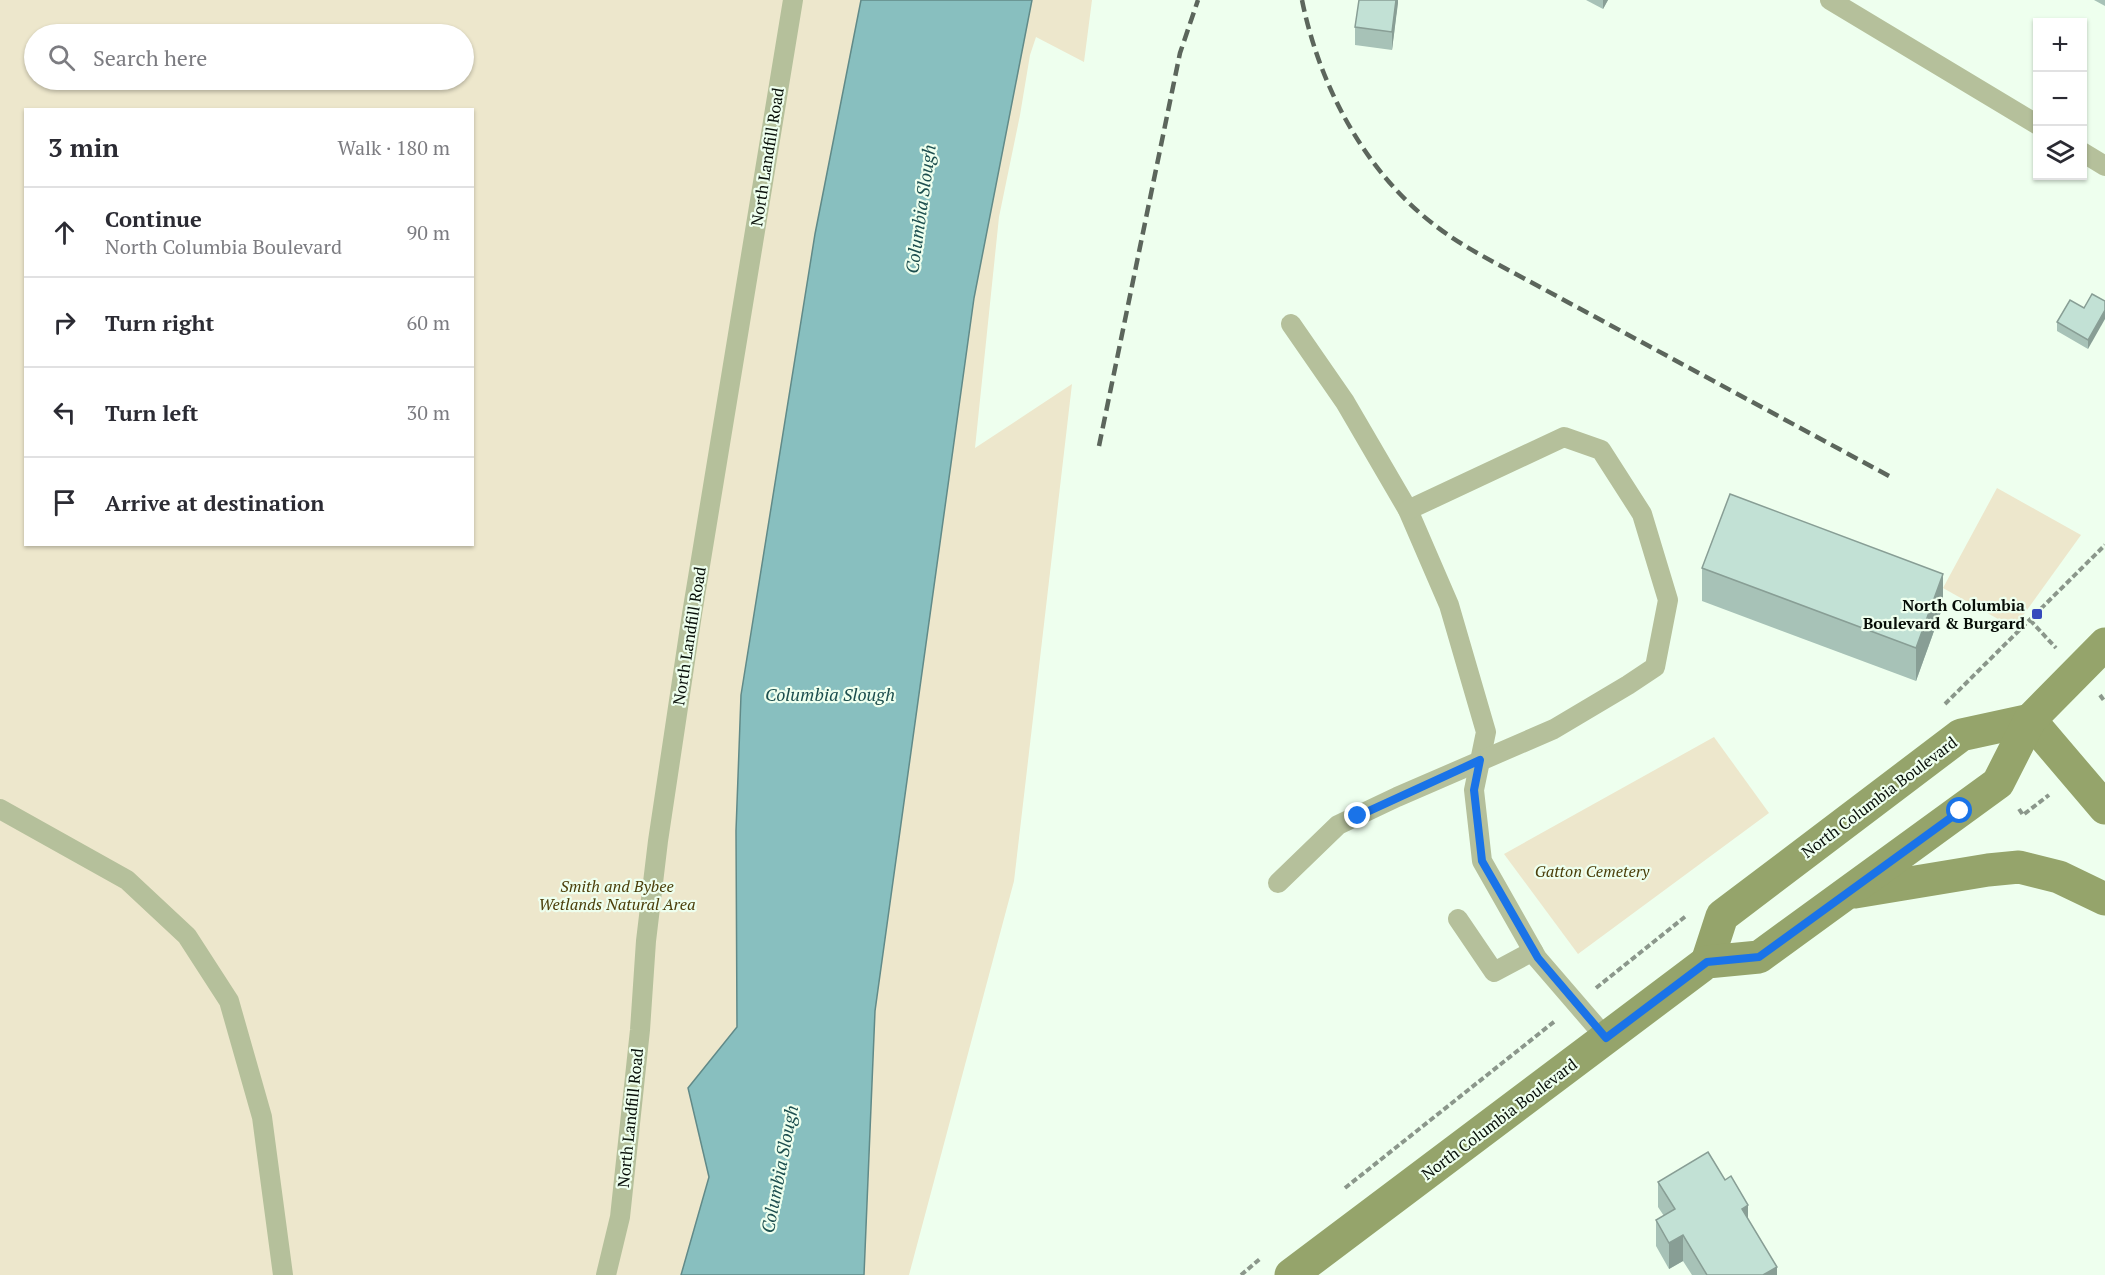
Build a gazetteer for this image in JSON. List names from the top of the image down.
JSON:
{
  "streets": {
    "main road": ["North Columbia Boulevard"],
    "lane": ["North Landfill Road"]
  },
  "water": ["Columbia Slough"],
  "parks": ["Gatton Cemetery", "Smith and Bybee Wetlands Natural Area"],
  "places": {
    "transit": ["North Columbia Boulevard & Burgard"]
  },
  "page": {
    "map_buttons": ["+", "−"],
    "search": "Search here",
    "heading": ["3 min", "Walk · 180 m"],
    "list": [
      ["Continue", "North Columbia Boulevard", "90 m"],
      ["Turn right", "60 m"],
      ["Turn left", "30 m"],
      "Arrive at destination"
    ]
  }
}
